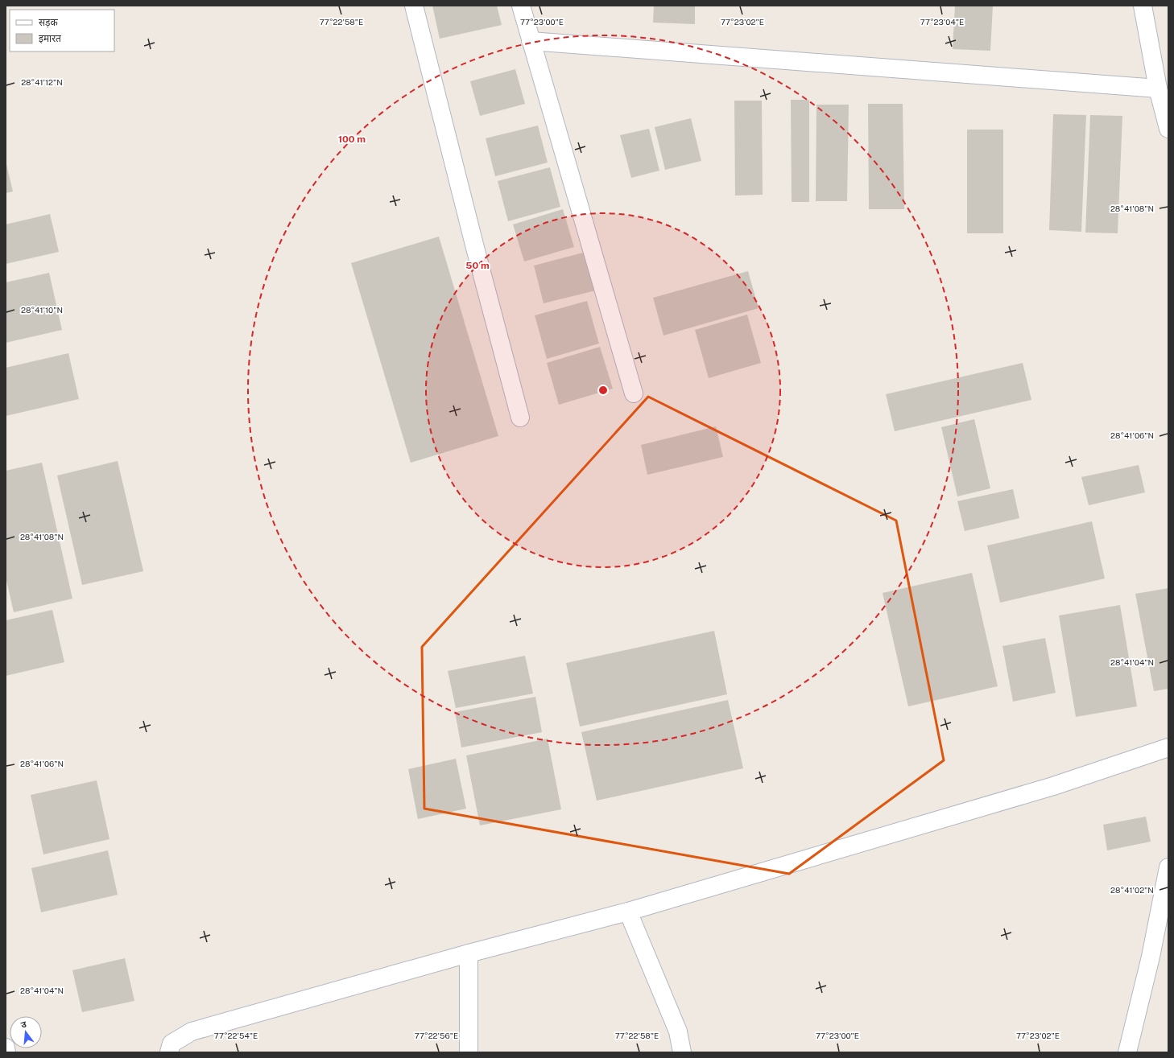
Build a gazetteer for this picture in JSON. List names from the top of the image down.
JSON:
{
  "legend": ["सड़क", "इमारत"],
  "north": "top",
  "coordinates": [
    "77°22'58\"E",
    "77°23'00\"E",
    "77°23'02\"E",
    "77°23'04\"E",
    "28°41'12\"N",
    "28°41'08\"N",
    "28°41'10\"N",
    "28°41'06\"N",
    "28°41'04\"N",
    "28°41'02\"N",
    "77°22'54\"E",
    "77°22'56\"E"
  ],
  "rings": ["100 m", "50 m"]
}
